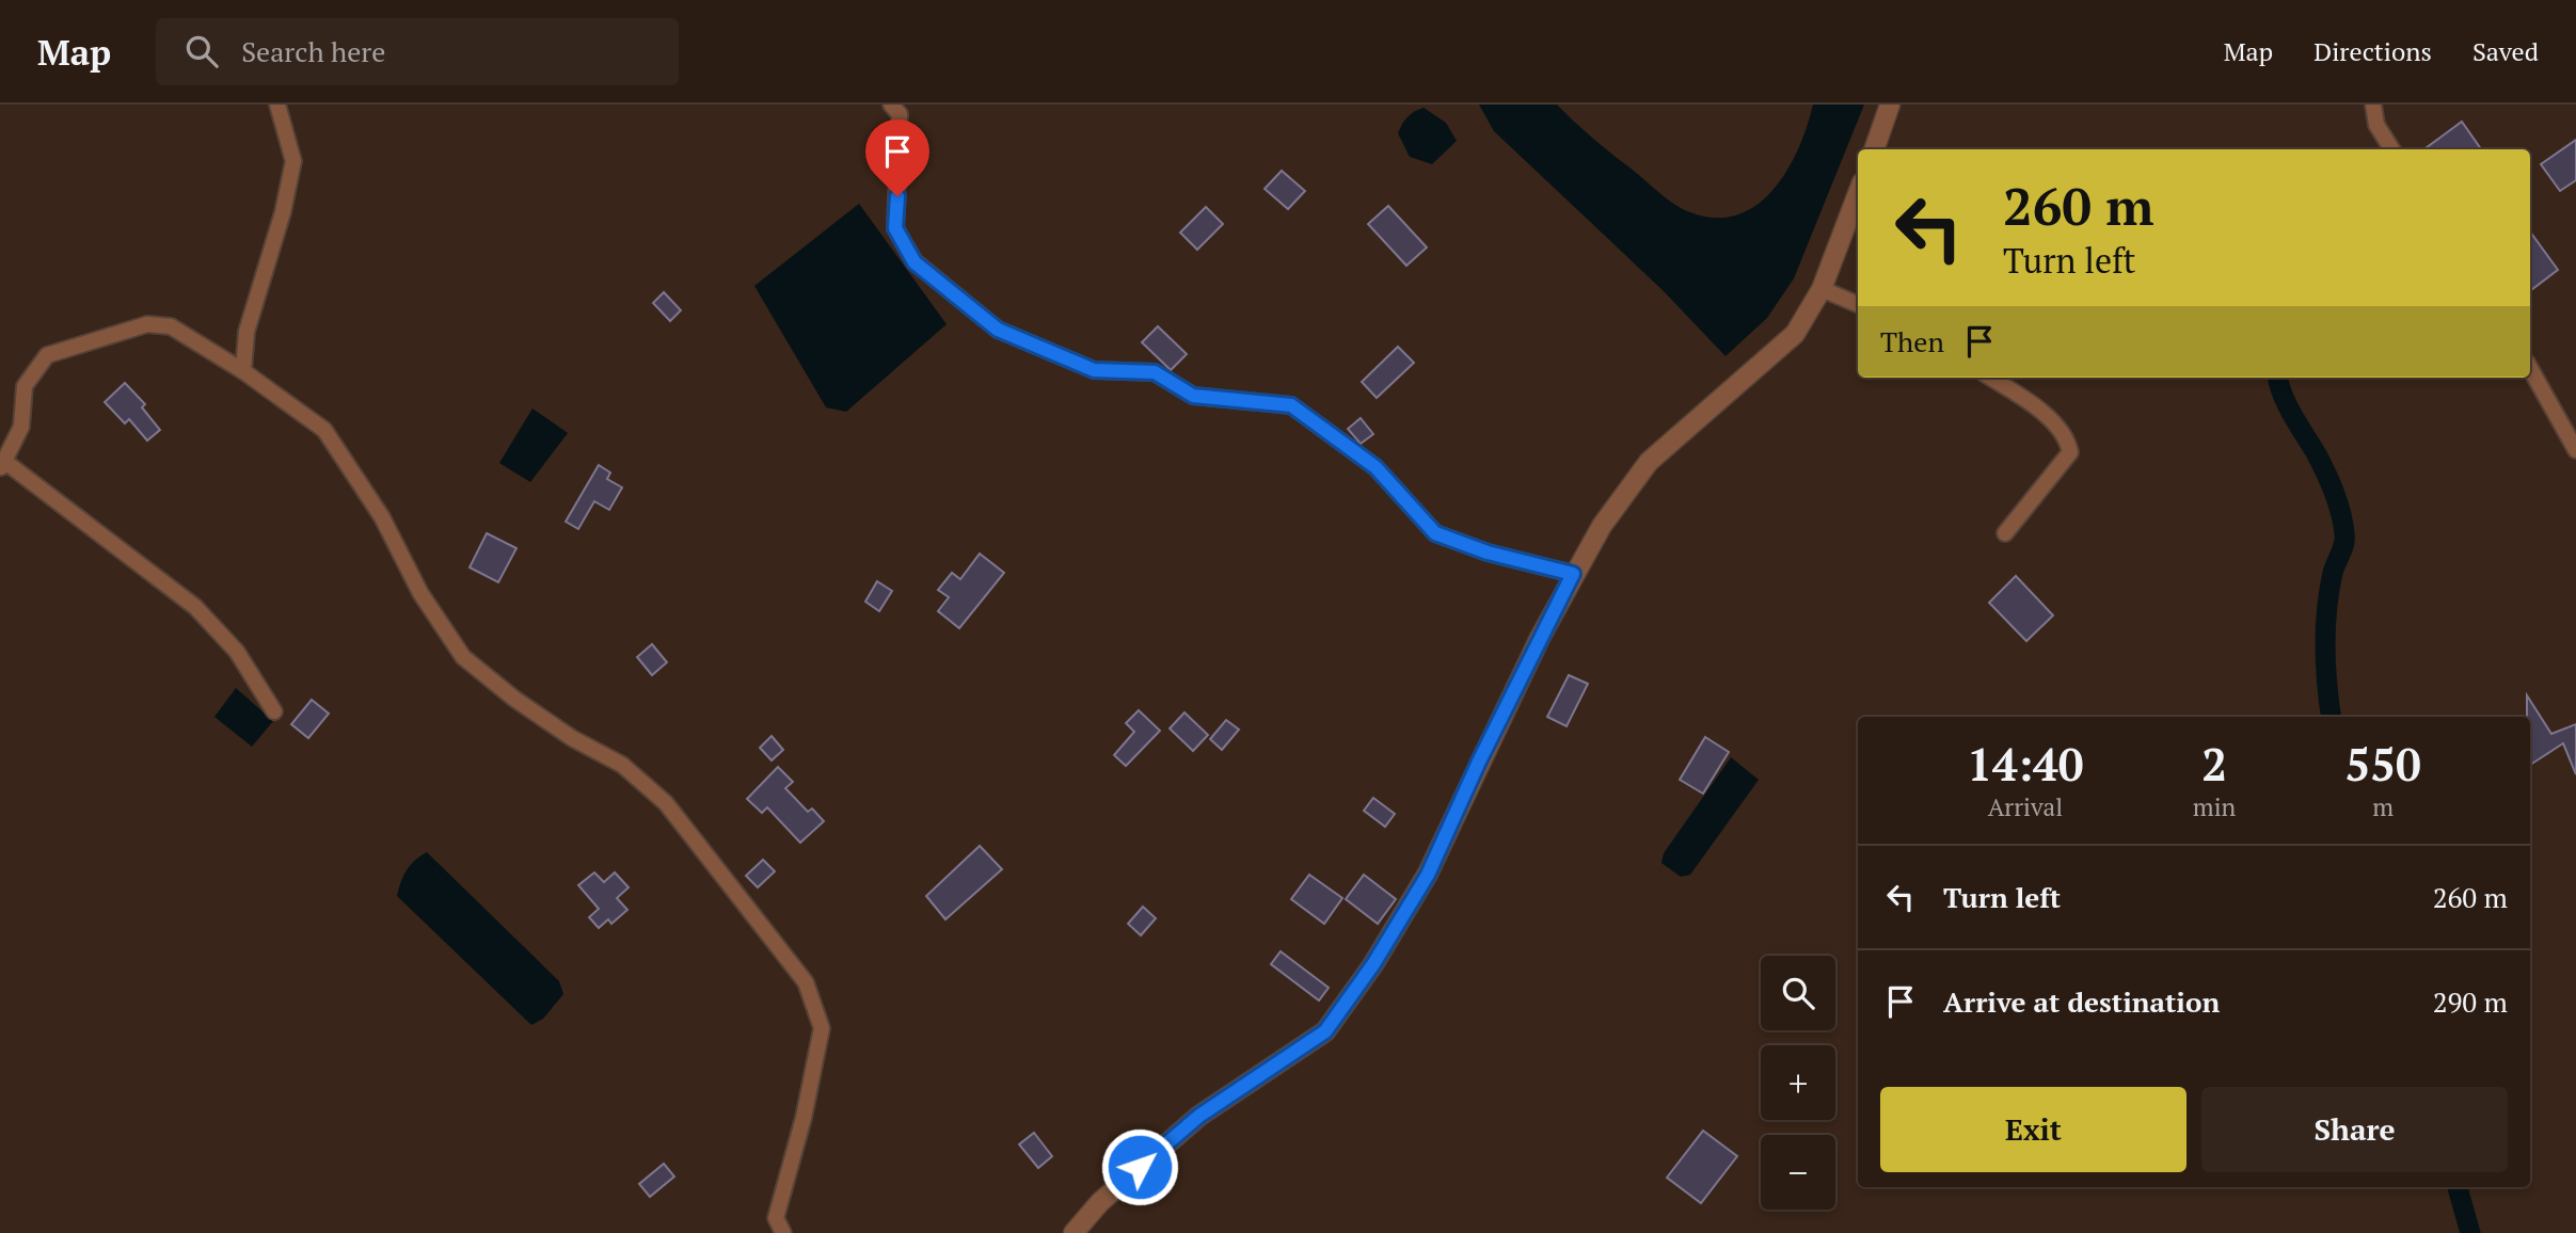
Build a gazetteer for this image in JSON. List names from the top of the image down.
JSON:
{
  "page": {
    "header": "Map",
    "search": "Search here",
    "nav": ["Map", "Directions", "Saved"],
    "turn": ["260 m", "Turn left"],
    "then": "Then",
    "eta": [
      "14:40",
      "Arrival",
      "2",
      "min",
      "550",
      "m"
    ],
    "list": [
      {
        "name": "Turn left",
        "value": "260 m"
      },
      {
        "name": "Arrive at destination",
        "value": "290 m"
      }
    ],
    "map_buttons": ["+", "−"],
    "buttons": ["Exit", "Share"]
  }
}
